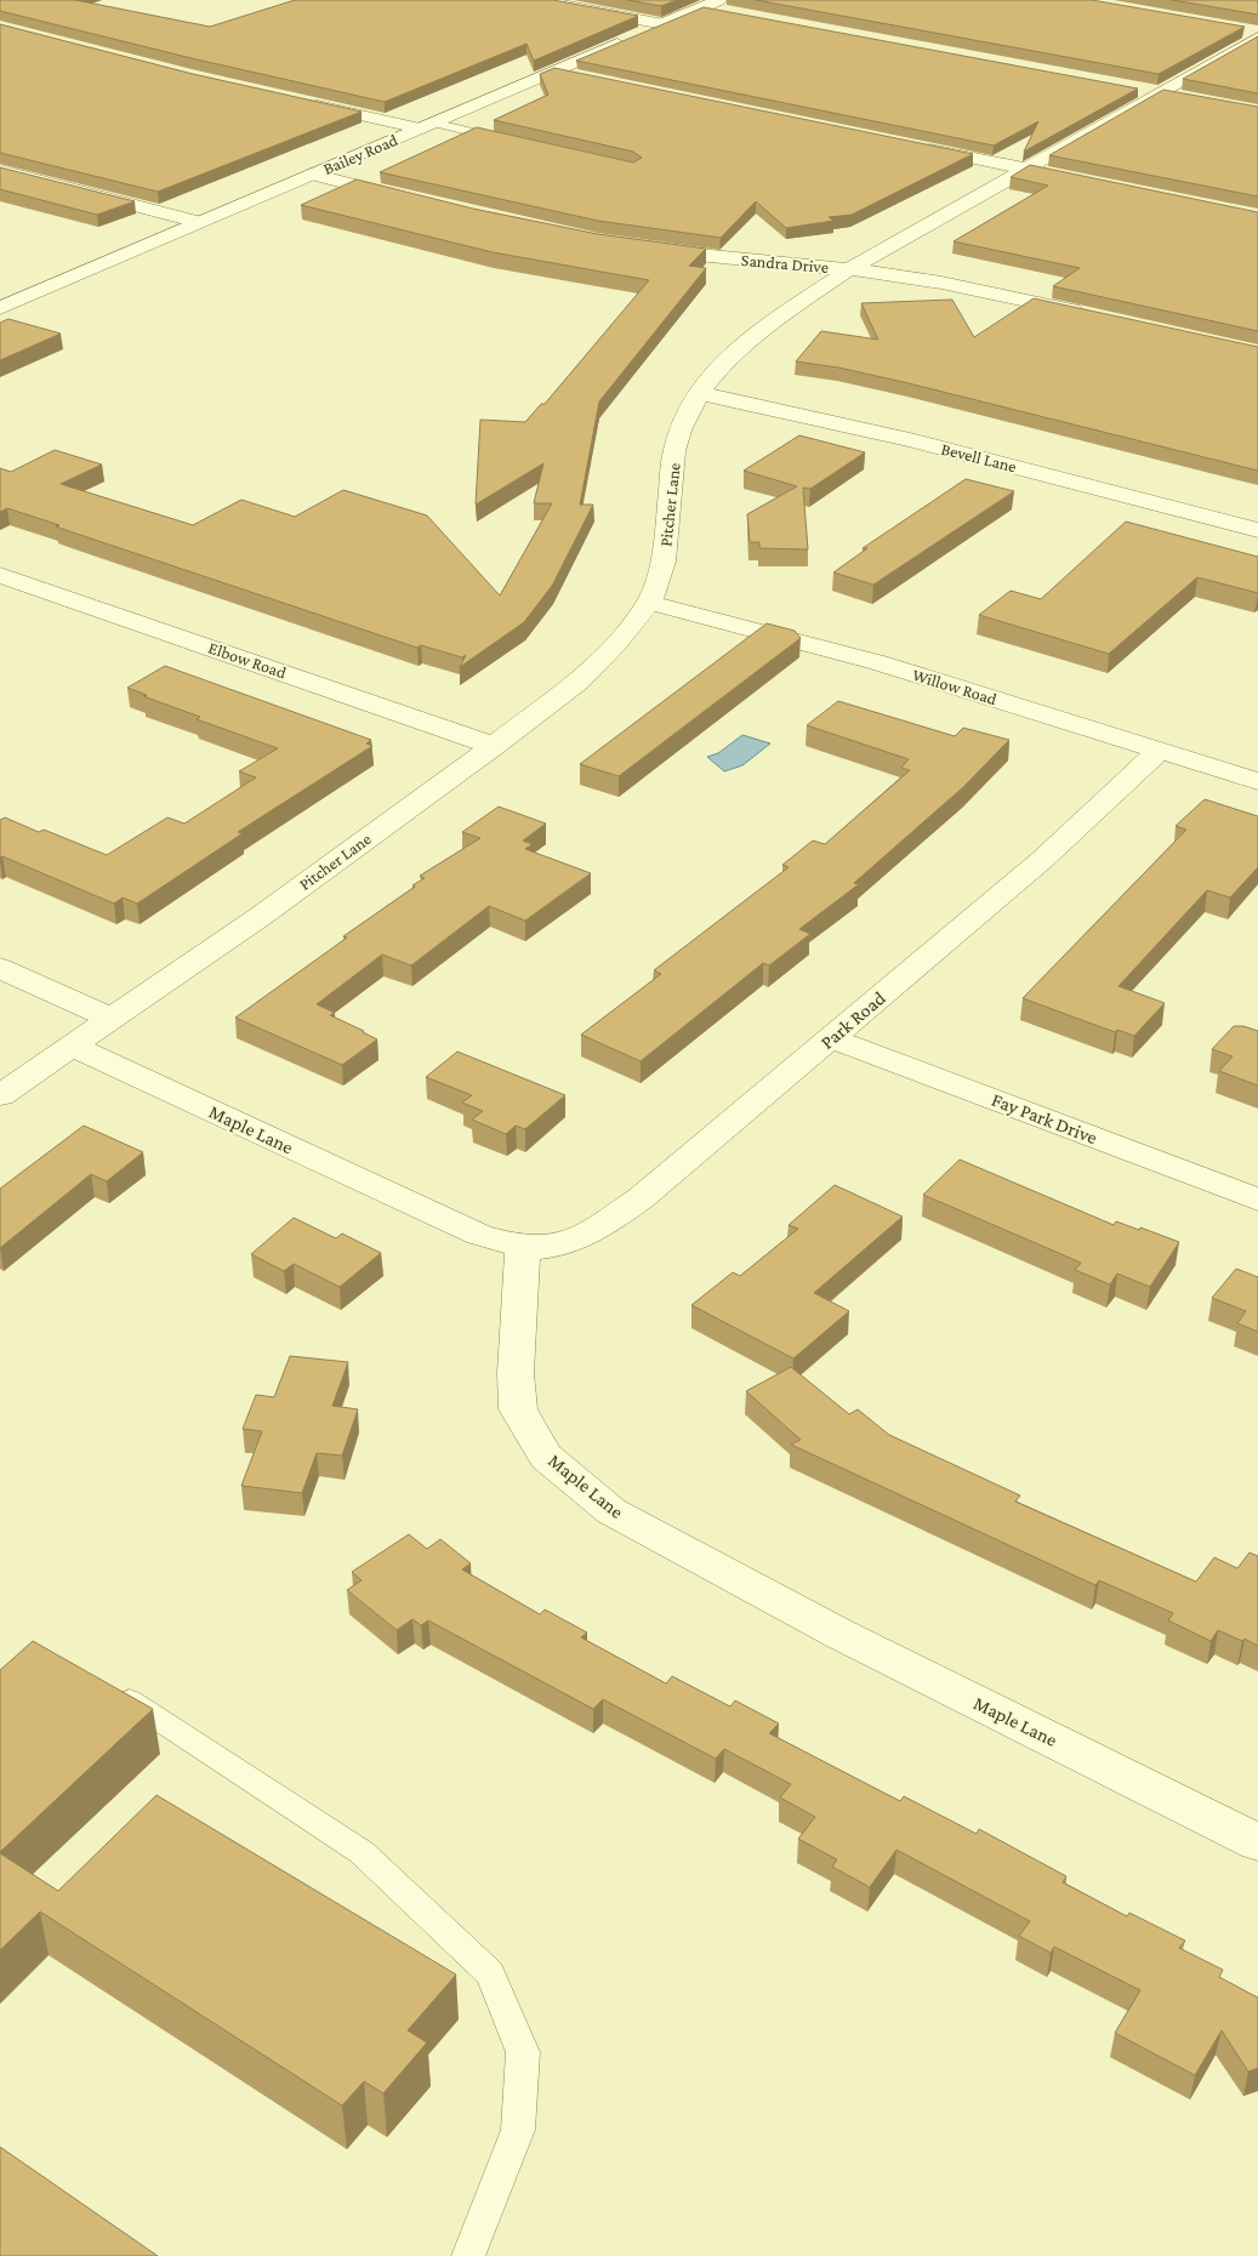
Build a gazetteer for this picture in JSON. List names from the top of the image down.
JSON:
{
  "streets": {
    "street": [
      "Bailey Road",
      "Sandra Drive",
      "Bevell Lane",
      "Pitcher Lane",
      "Elbow Road",
      "Willow Road",
      "Park Road",
      "Fay Park Drive",
      "Maple Lane"
    ]
  },
  "crossings": [
    ["Sandra Drive", "Pitcher Lane"],
    ["Bevell Lane", "Pitcher Lane"],
    ["Pitcher Lane", "Elbow Road"],
    ["Pitcher Lane", "Willow Road"],
    ["Willow Road", "Park Road"],
    ["Park Road", "Fay Park Drive"],
    ["Park Road", "Maple Lane"]
  ]
}
